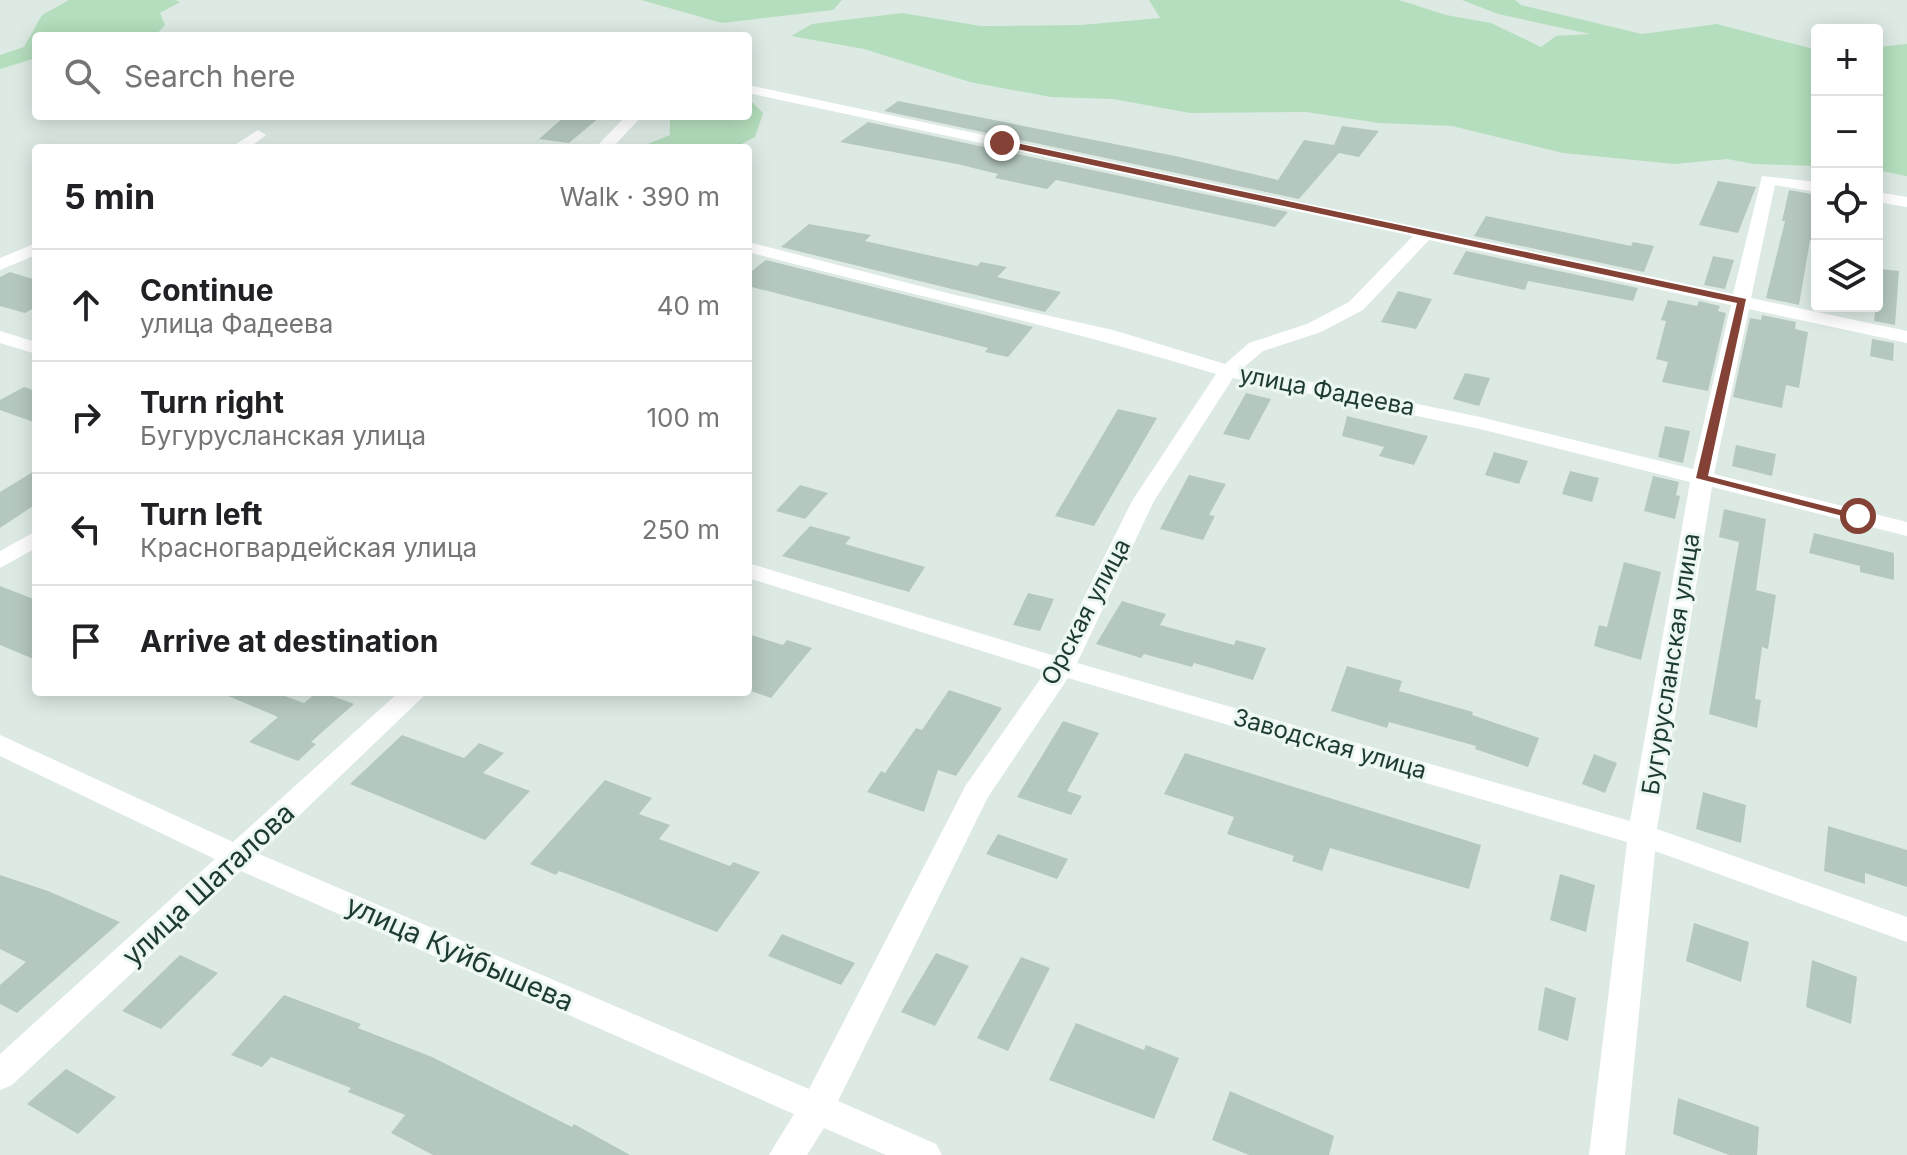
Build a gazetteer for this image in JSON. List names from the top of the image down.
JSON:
{
  "streets": {
    "street": [
      "улица Фадеева",
      "Орская улица",
      "Бугурусланская улица",
      "Заводская улица",
      "улица Шаталова",
      "улица Куйбышева"
    ]
  },
  "crossings": [
    ["улица Фадеева", "Орская улица"],
    ["улица Фадеева", "Бугурусланская улица"],
    ["Орская улица", "Заводская улица"],
    ["Орская улица", "улица Куйбышева"],
    ["Бугурусланская улица", "Заводская улица"],
    ["улица Шаталова", "улица Куйбышева"]
  ],
  "page": {
    "map_buttons": ["+", "−"],
    "search": "Search here",
    "heading": ["5 min", "Walk · 390 m"],
    "list": [
      ["Continue", "улица Фадеева", "40 m"],
      ["Turn right", "Бугурусланская улица", "100 m"],
      ["Turn left", "Красногвардейская улица", "250 m"],
      "Arrive at destination"
    ]
  }
}
